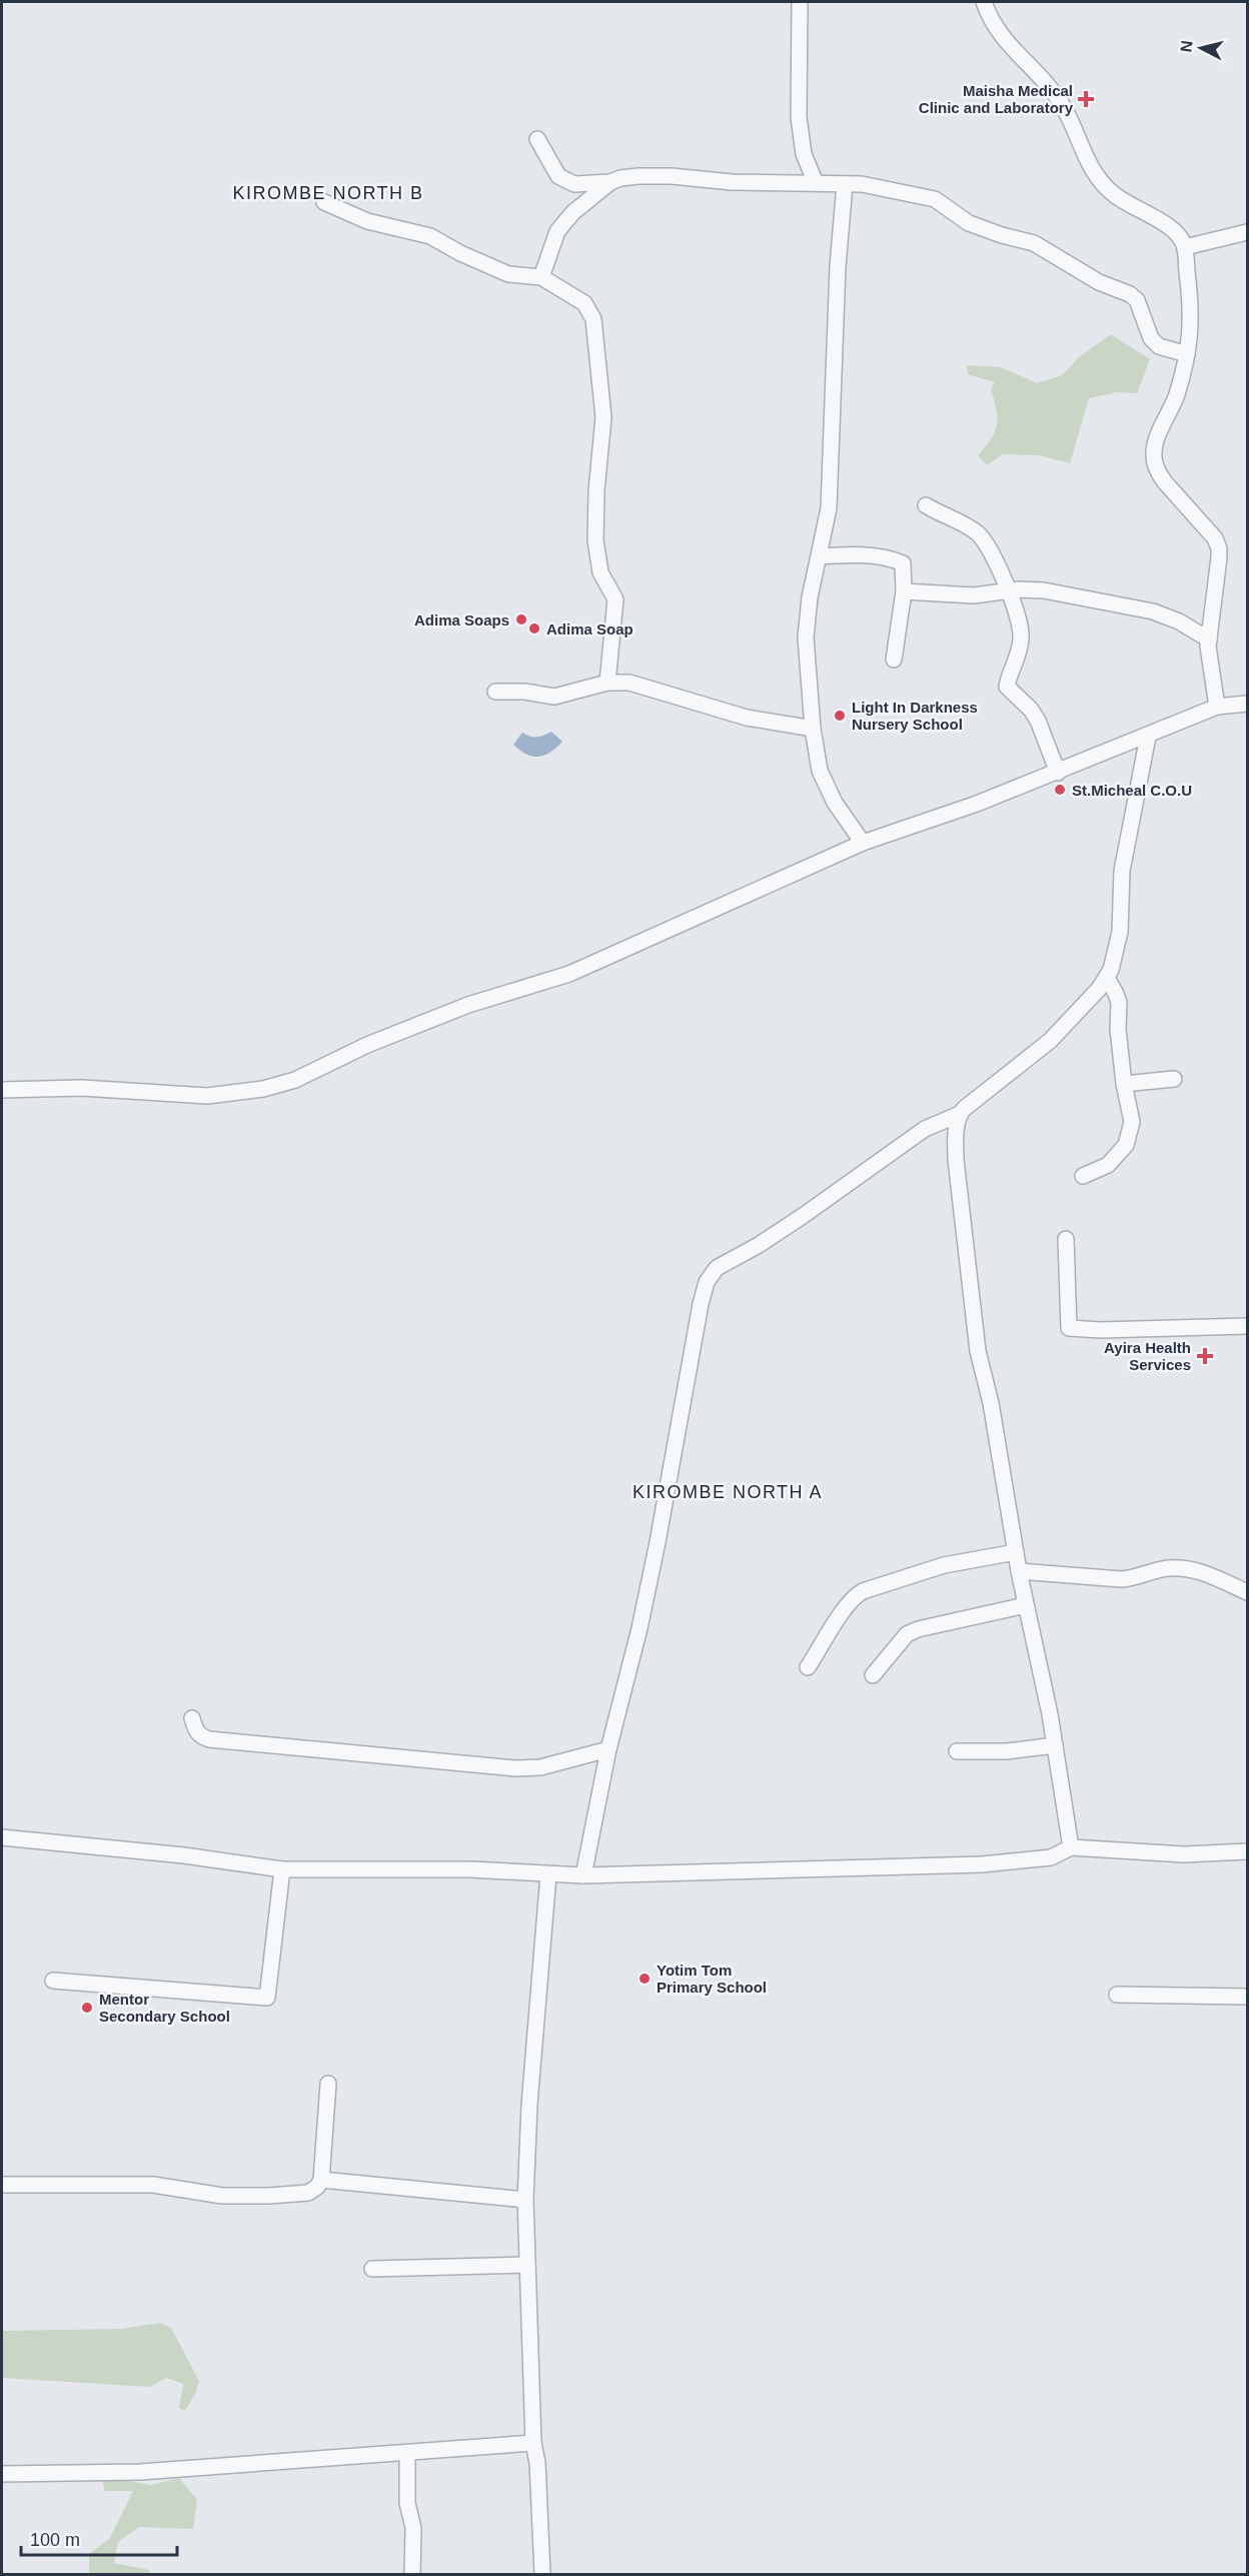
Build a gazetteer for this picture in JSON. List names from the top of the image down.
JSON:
{
  "districts": ["KIROMBE NORTH B", "KIROMBE NORTH A"],
  "places": {
    "health": ["Maisha Medical Clinic and Laboratory", "Ayira Health Services"],
    "other": [
      "Adima Soaps",
      "Adima Soap",
      "Light In Darkness Nursery School",
      "St.Micheal C.O.U",
      "Yotim Tom Primary School",
      "Mentor Secondary School"
    ]
  },
  "scale_bar": "100 m",
  "north": "left"
}
